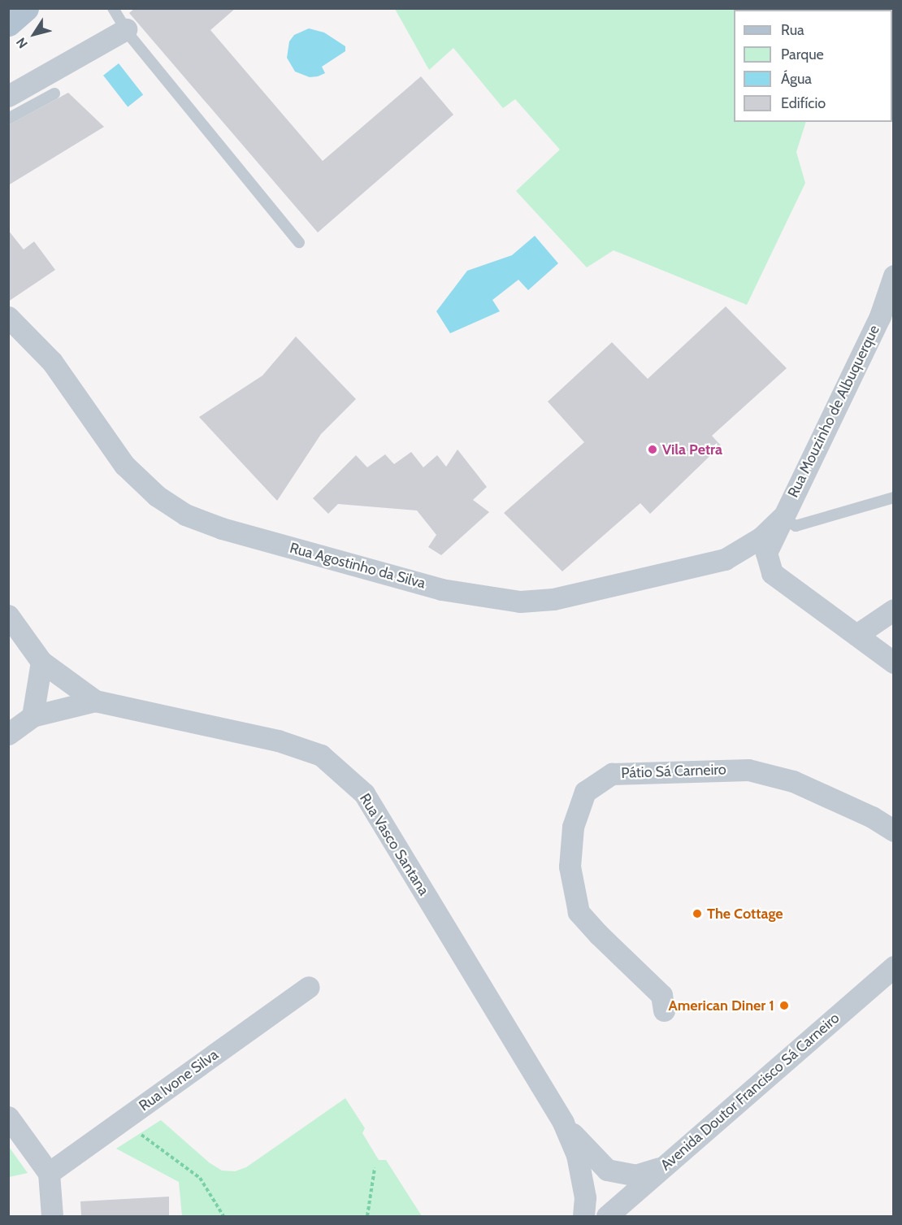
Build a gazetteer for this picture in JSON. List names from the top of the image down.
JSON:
{
  "streets": {
    "street": [
      "Rua Mouzinho de Albuquerque",
      "Rua Agostinho da Silva",
      "Pátio Sá Carneiro",
      "Rua Vasco Santana",
      "Rua Ivone Silva",
      "Avenida Doutor Francisco Sá Carneiro"
    ]
  },
  "crossings": [
    ["Rua Mouzinho de Albuquerque", "Rua Agostinho da Silva"],
    ["Rua Vasco Santana", "Avenida Doutor Francisco Sá Carneiro"]
  ],
  "places": ["Vila Petra", "The Cottage", "American Diner 1"],
  "legend": [
    "Rua",
    "Parque",
    "Água",
    "Edifício"
  ],
  "north": "bottom left"
}
